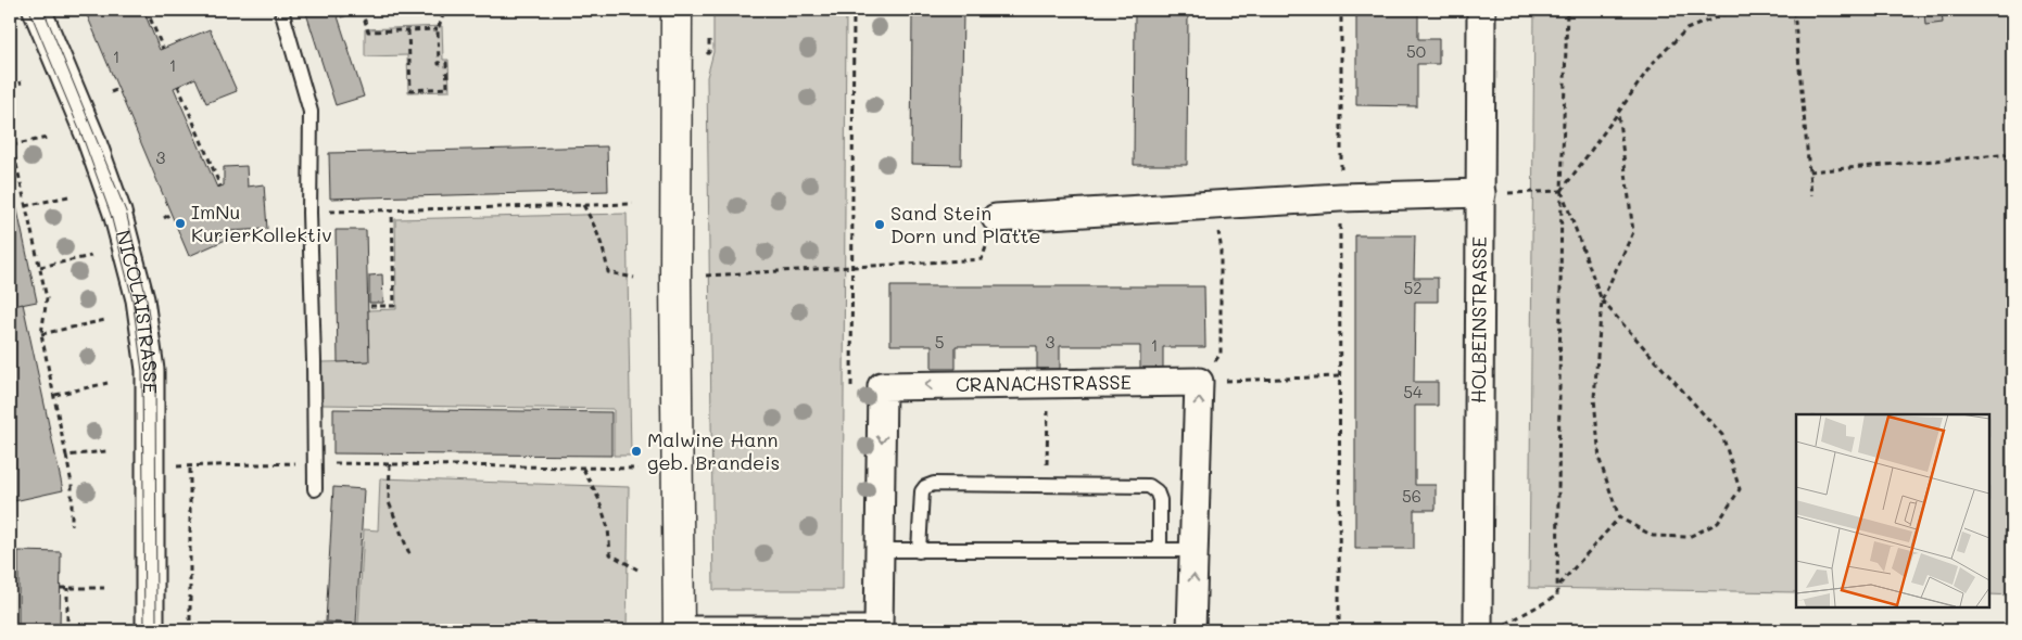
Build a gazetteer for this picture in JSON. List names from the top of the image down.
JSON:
{
  "streets": {
    "street": ["NICOLAISTRASSE", "HOLBEINSTRASSE", "CRANACHSTRASSE"]
  },
  "places": ["ImNu KurierKollektiv", "Sand Stein Dorn und Platte", "Malwine Hann geb. Brandeis"],
  "house_numbers": [
    "50",
    "1",
    "1",
    "3",
    "52",
    "5",
    "3",
    "1",
    "54",
    "56"
  ]
}
